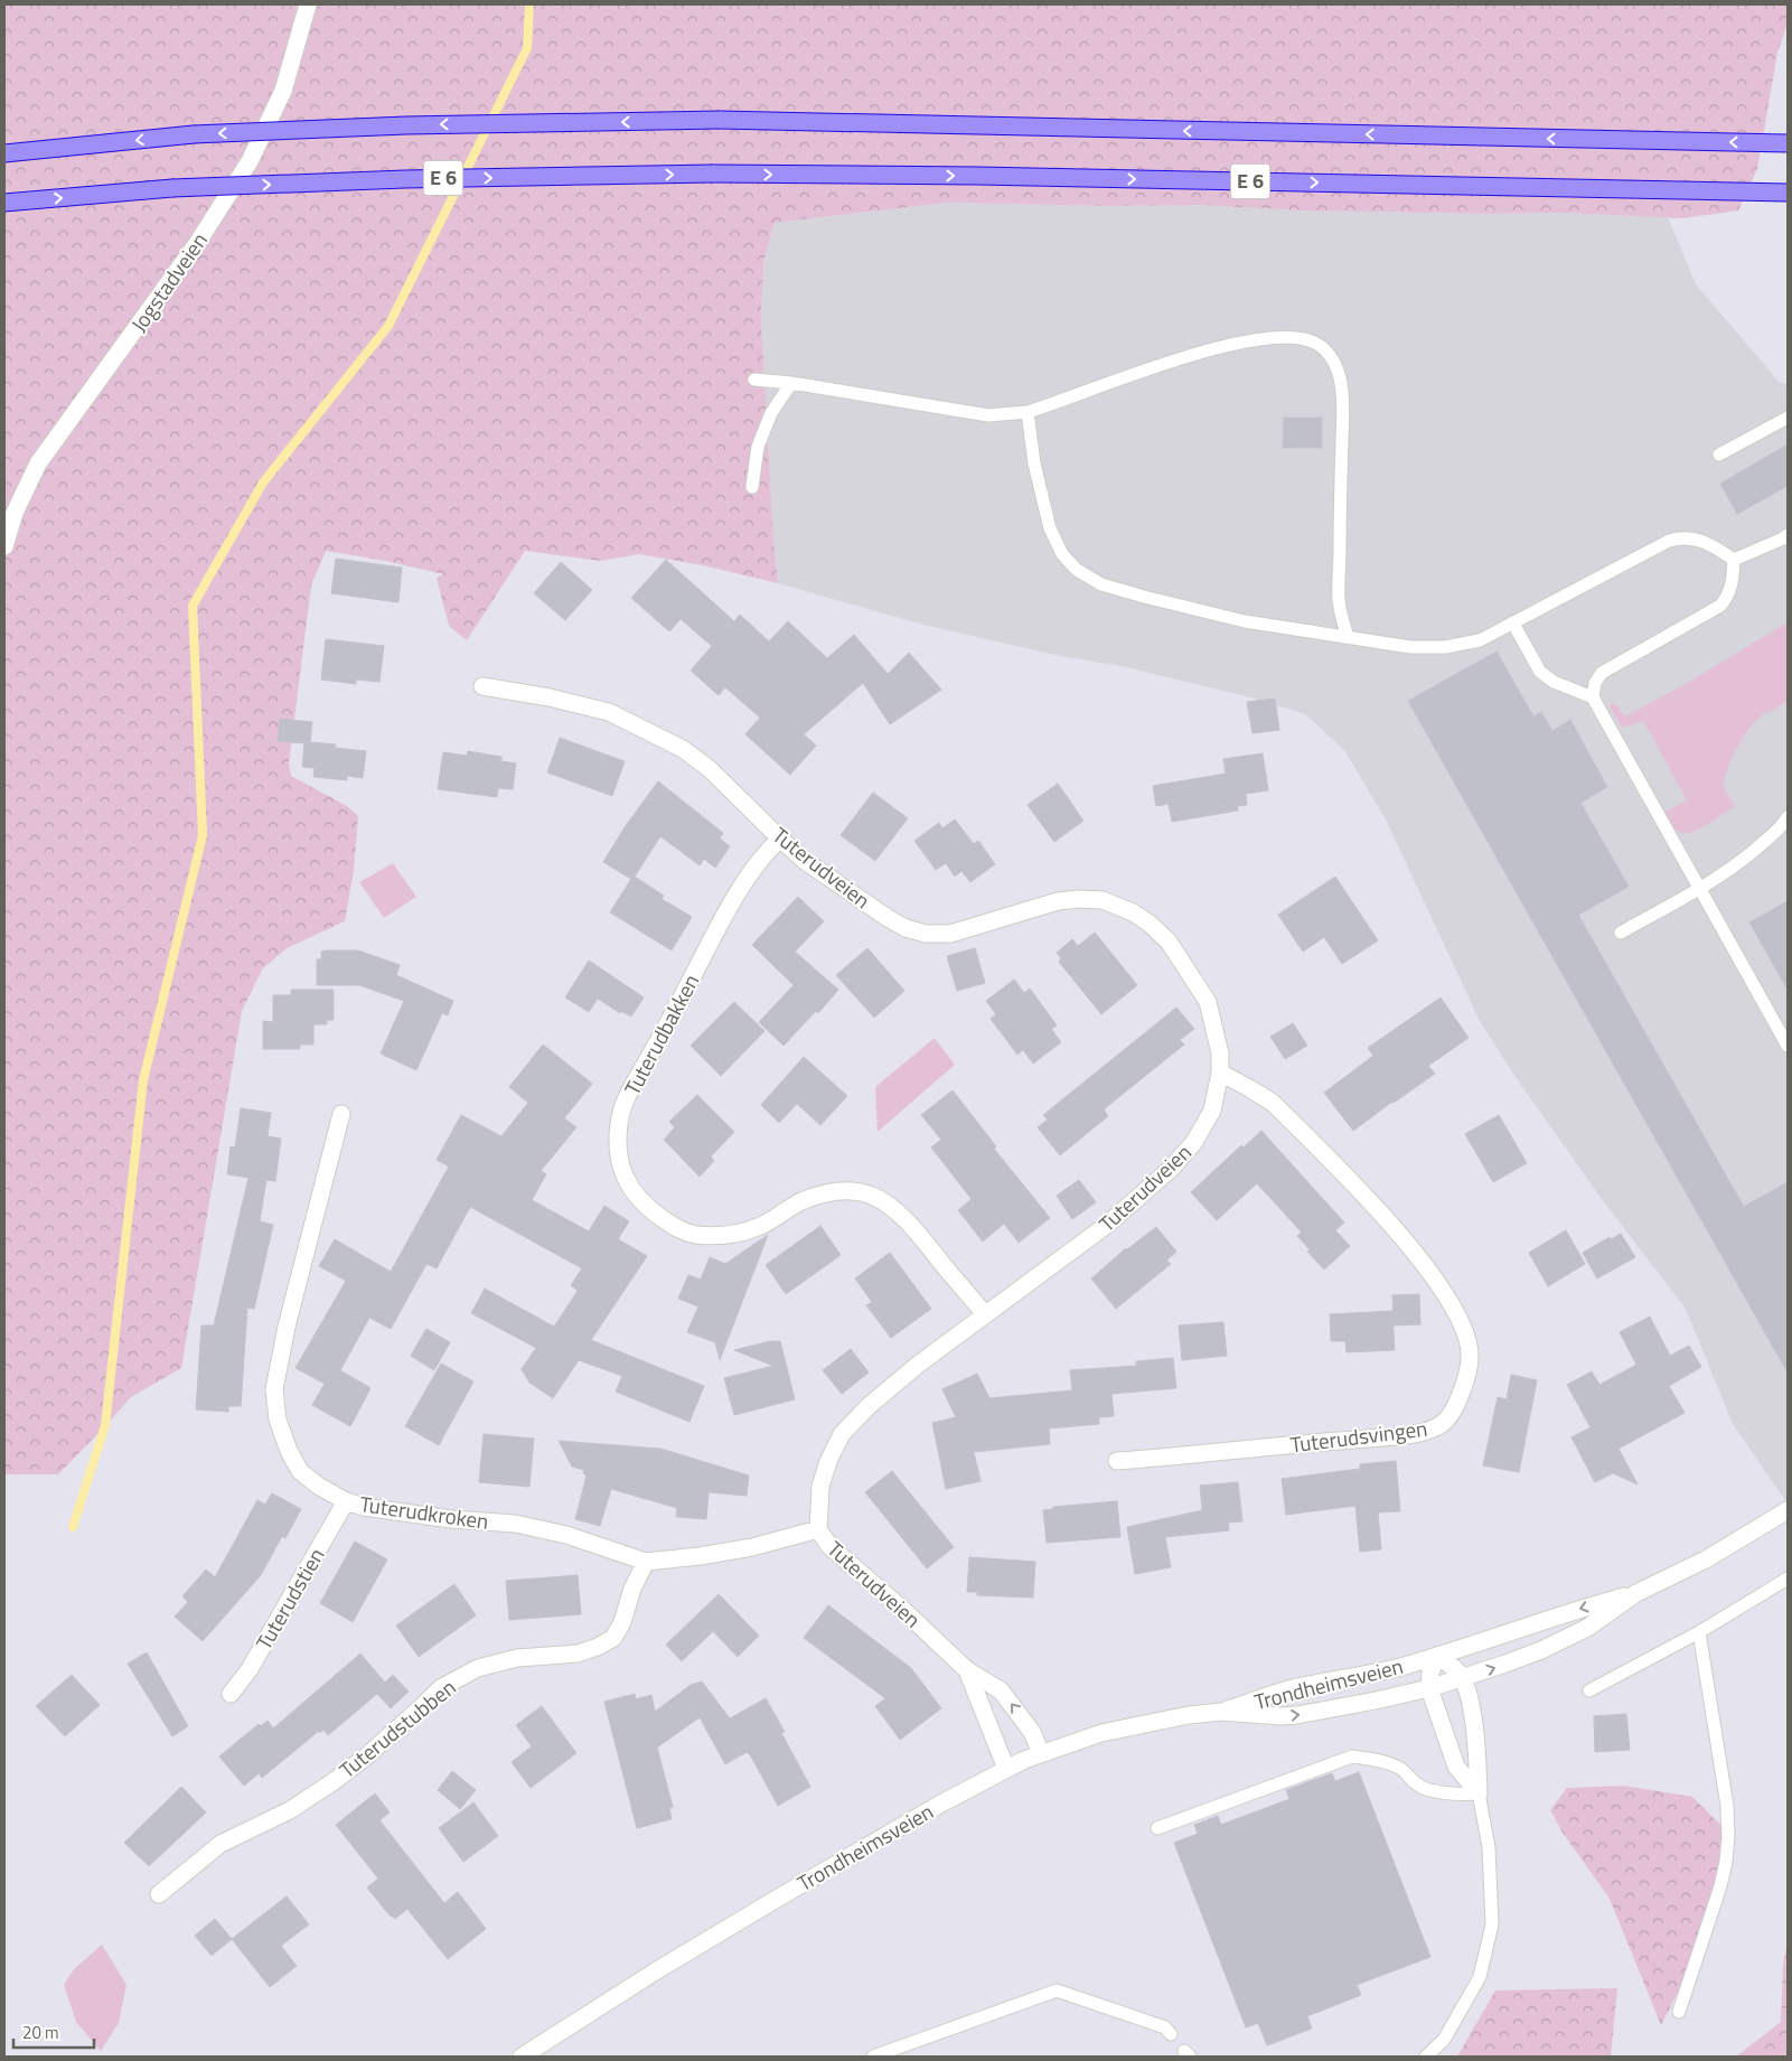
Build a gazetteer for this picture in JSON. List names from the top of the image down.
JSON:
{
  "streets": {
    "highway": ["E 6"],
    "street": [
      "Jogstadveien",
      "Tuterudveien",
      "Tuterudbakken",
      "Tuterudsvingen",
      "Tuterudkroken",
      "Tuterudstien",
      "Trondheimsveien",
      "Tuterudstubben"
    ]
  },
  "crossings": [
    ["Tuterudveien", "Tuterudbakken"],
    ["Tuterudveien", "Tuterudsvingen"],
    ["Tuterudveien", "Tuterudkroken"],
    ["Tuterudveien", "Trondheimsveien"],
    ["Tuterudkroken", "Tuterudstien"],
    ["Tuterudkroken", "Tuterudstubben"]
  ],
  "scale_bar": "20 m"
}
